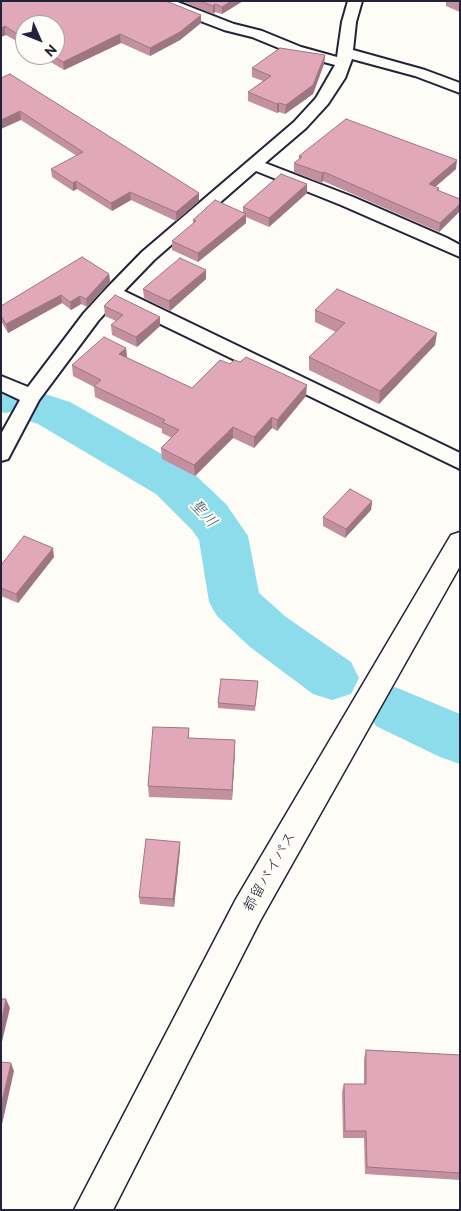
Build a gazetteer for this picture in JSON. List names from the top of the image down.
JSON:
{
  "streets": {
    "highway": ["都留バイパス"]
  },
  "water": ["聖川"],
  "north": "bottom right"
}
